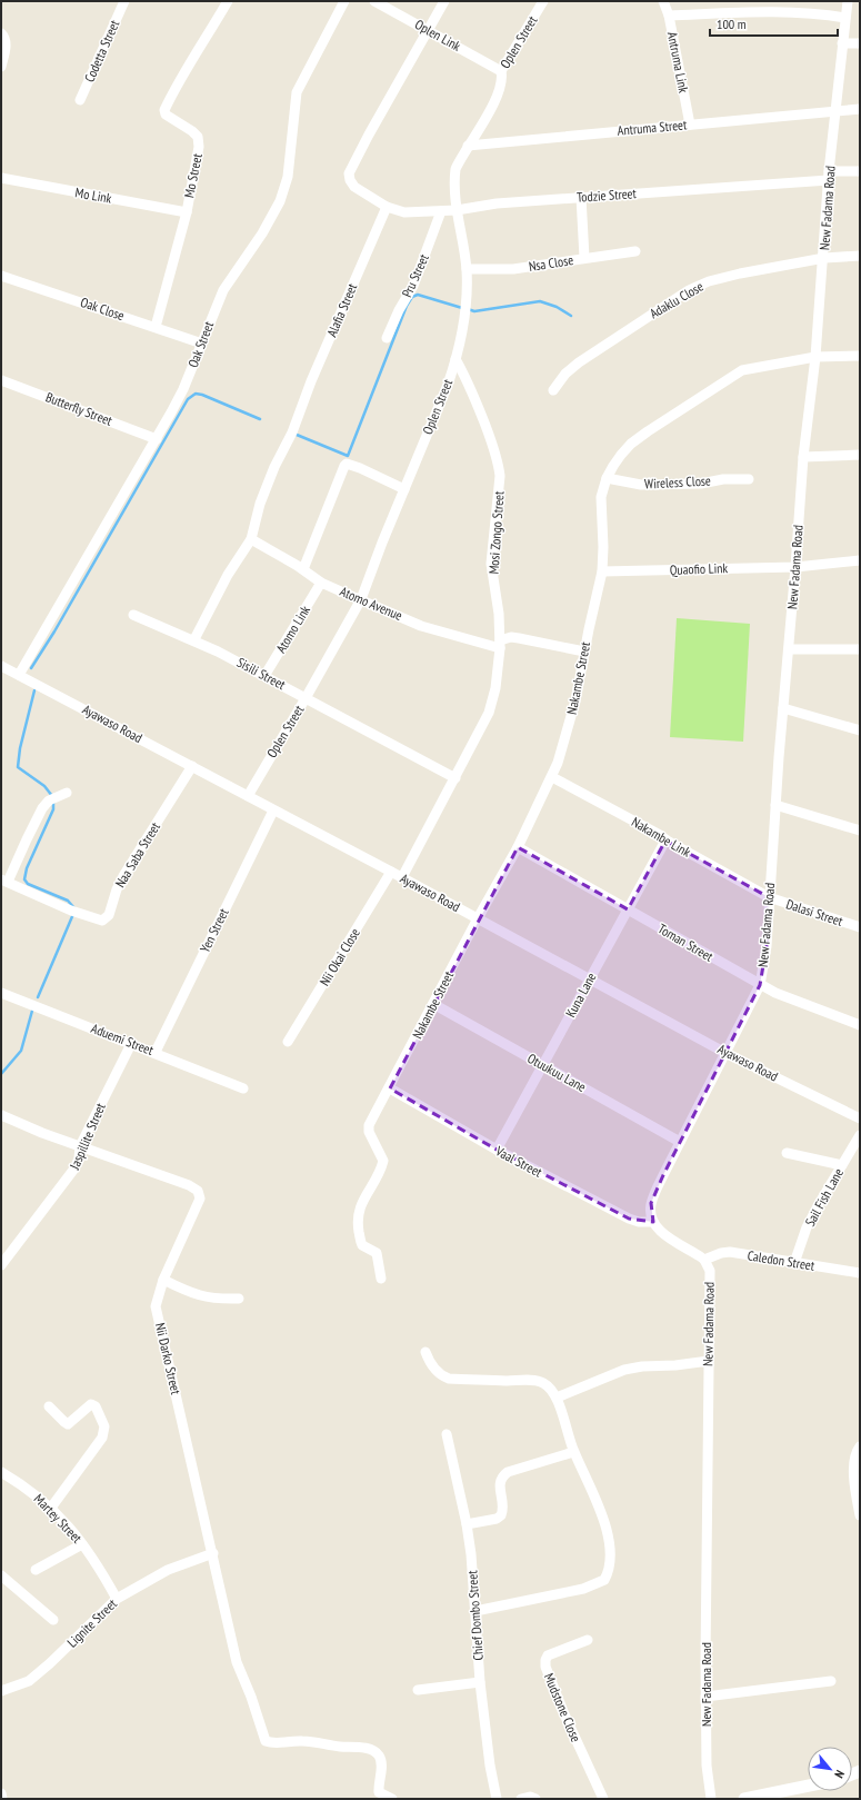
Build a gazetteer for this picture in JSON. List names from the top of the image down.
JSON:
{
  "streets": {
    "street": [
      "Oplen Link",
      "Oplen Street",
      "Codetta Street",
      "Antruma Link",
      "Antruma Street",
      "Mo Street",
      "Mo Link",
      "Todzie Street",
      "New Fadama Road",
      "Nsa Close",
      "Pru Street",
      "Adaklu Close",
      "Oak Close",
      "Alafia Street",
      "Oak Street",
      "Butterfly Street",
      "Wireless Close",
      "Mosi Zongo Street",
      "Quaofio Link",
      "Atomo Avenue",
      "Atomo Link",
      "Sisili Street",
      "Nakambe Street",
      "Ayawaso Road",
      "Nakambe Link",
      "Naa Saba Street",
      "Dalasi Street",
      "Yen Street",
      "Toman Street",
      "Nii Okai Close",
      "Kuna Lane",
      "Aduemi Street",
      "Otuukuu Lane",
      "Jaspillite Street",
      "Vaal Street",
      "Sail Fish Lane",
      "Caledon Street",
      "Nii Darko Street",
      "Martey Street",
      "Chief Dombo Street",
      "Lignite Street",
      "Mudstone Close"
    ]
  },
  "crossings": [
    ["Oplen Link", "Oplen Street"],
    ["Oplen Street", "Antruma Street"],
    ["Oplen Street", "Todzie Street"],
    ["Oplen Street", "Nsa Close"],
    ["Oplen Street", "Mosi Zongo Street"],
    ["Oplen Street", "Atomo Avenue"],
    ["Oplen Street", "Sisili Street"],
    ["Oplen Street", "Ayawaso Road"],
    ["Antruma Link", "Antruma Street"],
    ["Antruma Street", "New Fadama Road"],
    ["Mo Street", "Mo Link"],
    ["Mo Street", "Oak Close"],
    ["Todzie Street", "New Fadama Road"],
    ["Todzie Street", "Pru Street"],
    ["Todzie Street", "Alafia Street"],
    ["New Fadama Road", "Adaklu Close"],
    ["New Fadama Road", "Quaofio Link"],
    ["New Fadama Road", "Nakambe Street"],
    ["New Fadama Road", "Ayawaso Road"],
    ["New Fadama Road", "Nakambe Link"],
    ["New Fadama Road", "Dalasi Street"],
    ["New Fadama Road", "Toman Street"],
    ["New Fadama Road", "Otuukuu Lane"],
    ["New Fadama Road", "Vaal Street"],
    ["New Fadama Road", "Caledon Street"],
    ["Oak Close", "Oak Street"],
    ["Alafia Street", "Atomo Avenue"],
    ["Alafia Street", "Sisili Street"],
    ["Oak Street", "Butterfly Street"],
    ["Oak Street", "Ayawaso Road"],
    ["Wireless Close", "Nakambe Street"],
    ["Mosi Zongo Street", "Atomo Avenue"],
    ["Mosi Zongo Street", "Sisili Street"],
    ["Mosi Zongo Street", "Ayawaso Road"],
    ["Quaofio Link", "Nakambe Street"],
    ["Atomo Avenue", "Atomo Link"],
    ["Atomo Link", "Sisili Street"],
    ["Nakambe Street", "Ayawaso Road"],
    ["Nakambe Street", "Nakambe Link"],
    ["Nakambe Street", "Toman Street"],
    ["Nakambe Street", "Otuukuu Lane"],
    ["Nakambe Street", "Vaal Street"],
    ["Ayawaso Road", "Naa Saba Street"],
    ["Ayawaso Road", "Yen Street"],
    ["Ayawaso Road", "Nii Okai Close"],
    ["Ayawaso Road", "Kuna Lane"],
    ["Nakambe Link", "Dalasi Street"],
    ["Nakambe Link", "Kuna Lane"],
    ["Yen Street", "Aduemi Street"],
    ["Toman Street", "Kuna Lane"],
    ["Kuna Lane", "Otuukuu Lane"],
    ["Kuna Lane", "Vaal Street"],
    ["Aduemi Street", "Jaspillite Street"],
    ["Jaspillite Street", "Nii Darko Street"],
    ["Sail Fish Lane", "Caledon Street"],
    ["Nii Darko Street", "Lignite Street"],
    ["Martey Street", "Lignite Street"]
  ],
  "scale_bar": "100 m",
  "north": "bottom right"
}
